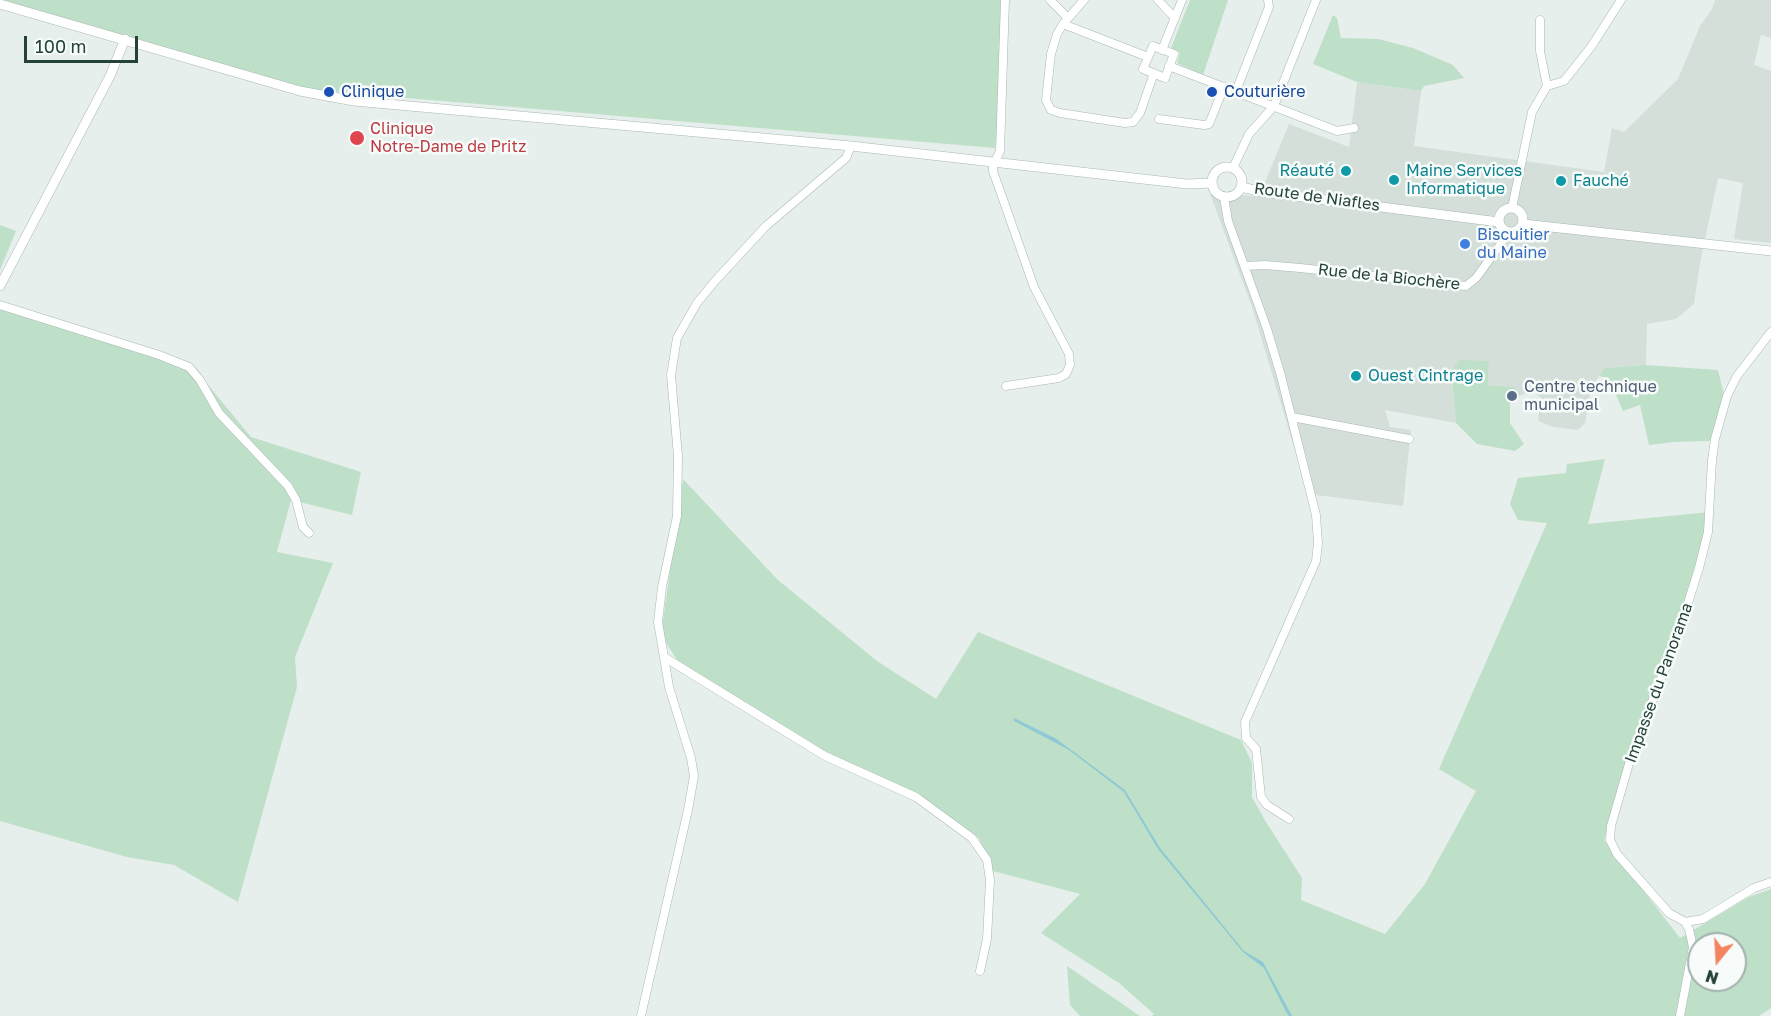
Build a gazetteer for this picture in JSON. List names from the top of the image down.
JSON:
{
  "streets": {
    "street": ["Route de Niafles", "Rue de la Biochère", "Impasse du Panorama"]
  },
  "crossings": [
    ["Route de Niafles", "Rue de la Biochère"]
  ],
  "places": [
    "Clinique",
    "Couturière",
    "Clinique Notre-Dame de Pritz",
    "Réauté",
    "Maine Services Informatique",
    "Fauché",
    "Biscuitier du Maine",
    "Ouest Cintrage",
    "Centre technique municipal"
  ],
  "scale_bar": "100 m",
  "north": "bottom"
}
